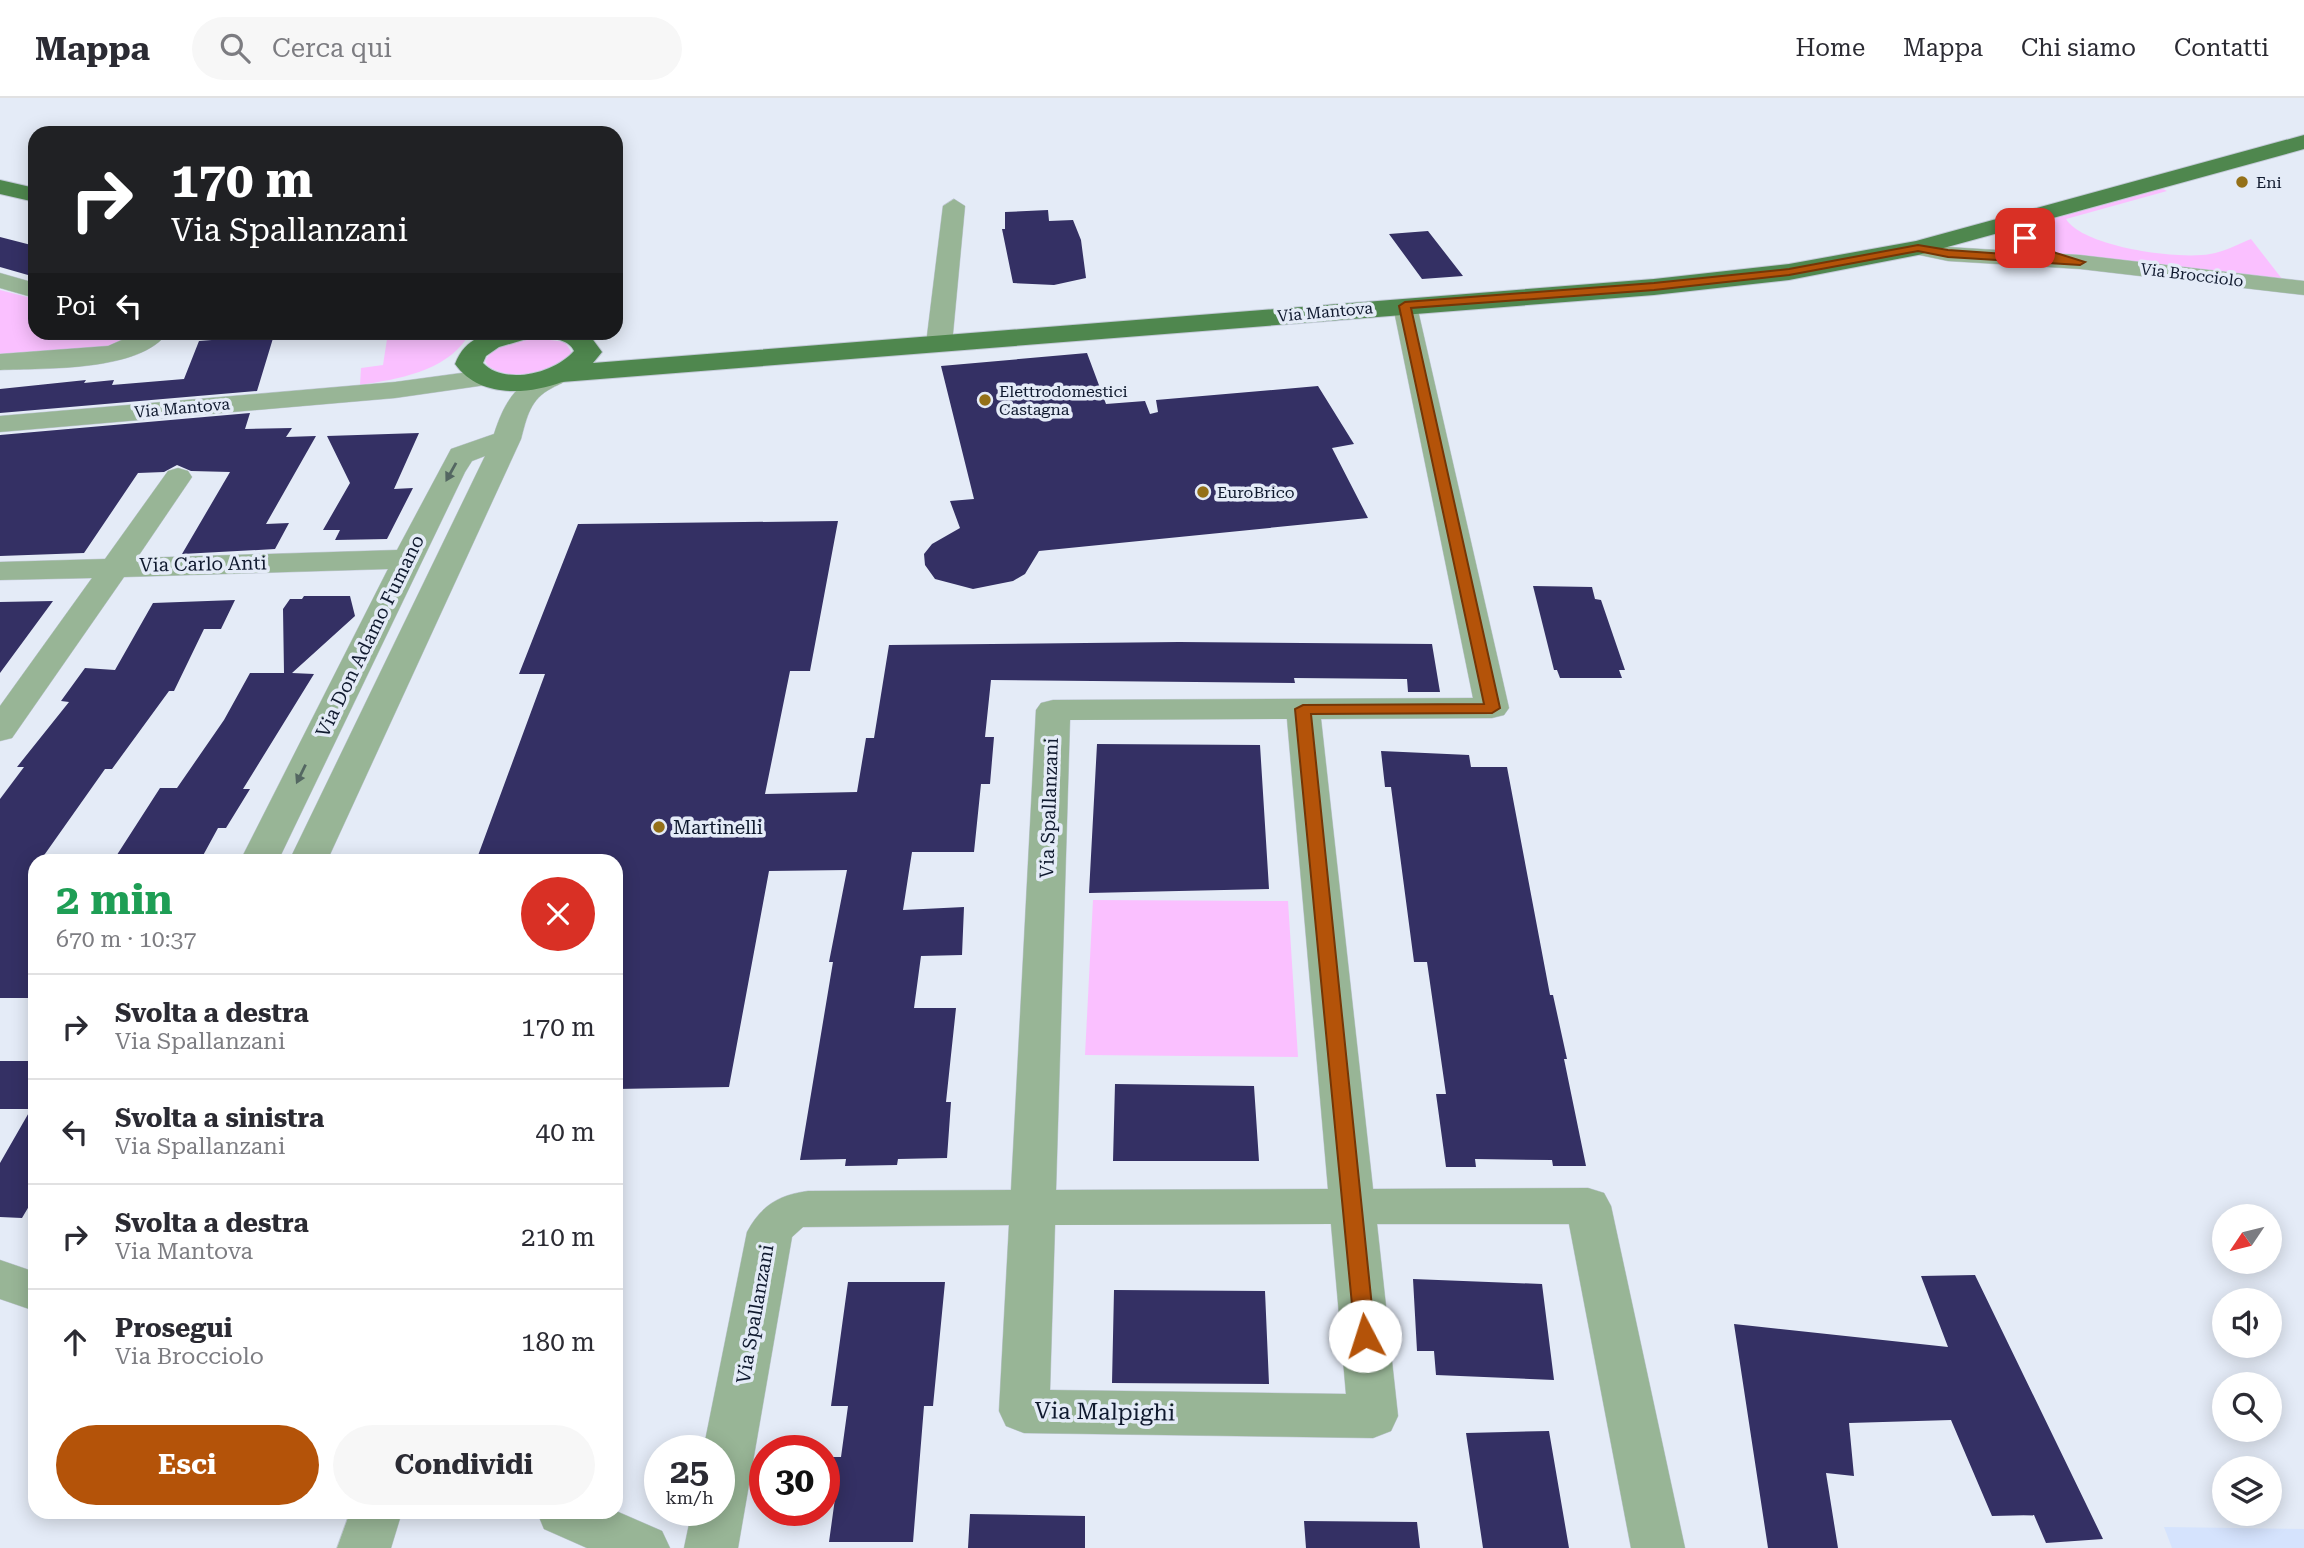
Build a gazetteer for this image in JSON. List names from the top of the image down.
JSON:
{
  "streets": {
    "main road": ["Via Mantova"],
    "street": [
      "Via Brocciolo",
      "Via Carlo Anti",
      "Via Don Adamo Fumano",
      "Via Spallanzani",
      "Via Malpighi"
    ]
  },
  "crossings": [
    ["Via Brocciolo", "Via Mantova"],
    ["Via Mantova", "Via Spallanzani"],
    ["Via Carlo Anti", "Via Don Adamo Fumano"],
    ["Via Spallanzani", "Via Malpighi"]
  ],
  "places": [
    "Eni",
    "Elettrodomestici Castagna",
    "EuroBrico",
    "Martinelli"
  ],
  "north": "bottom left",
  "page": {
    "header": "Mappa",
    "search": "Cerca qui",
    "nav": [
      "Home",
      "Mappa",
      "Chi siamo",
      "Contatti"
    ],
    "turn": ["170 m", "Via Spallanzani"],
    "then": "Poi",
    "heading": ["2 min", "670 m · 10:37"],
    "list": [
      {
        "name": "Svolta a destra",
        "note": "Via Spallanzani",
        "value": "170 m"
      },
      {
        "name": "Svolta a sinistra",
        "note": "Via Spallanzani",
        "value": "40 m"
      },
      {
        "name": "Svolta a destra",
        "note": "Via Mantova",
        "value": "210 m"
      },
      {
        "name": "Prosegui",
        "note": "Via Brocciolo",
        "value": "180 m"
      }
    ],
    "buttons": ["Esci", "Condividi"],
    "speed": "25 km/h",
    "limit": "30"
  }
}
